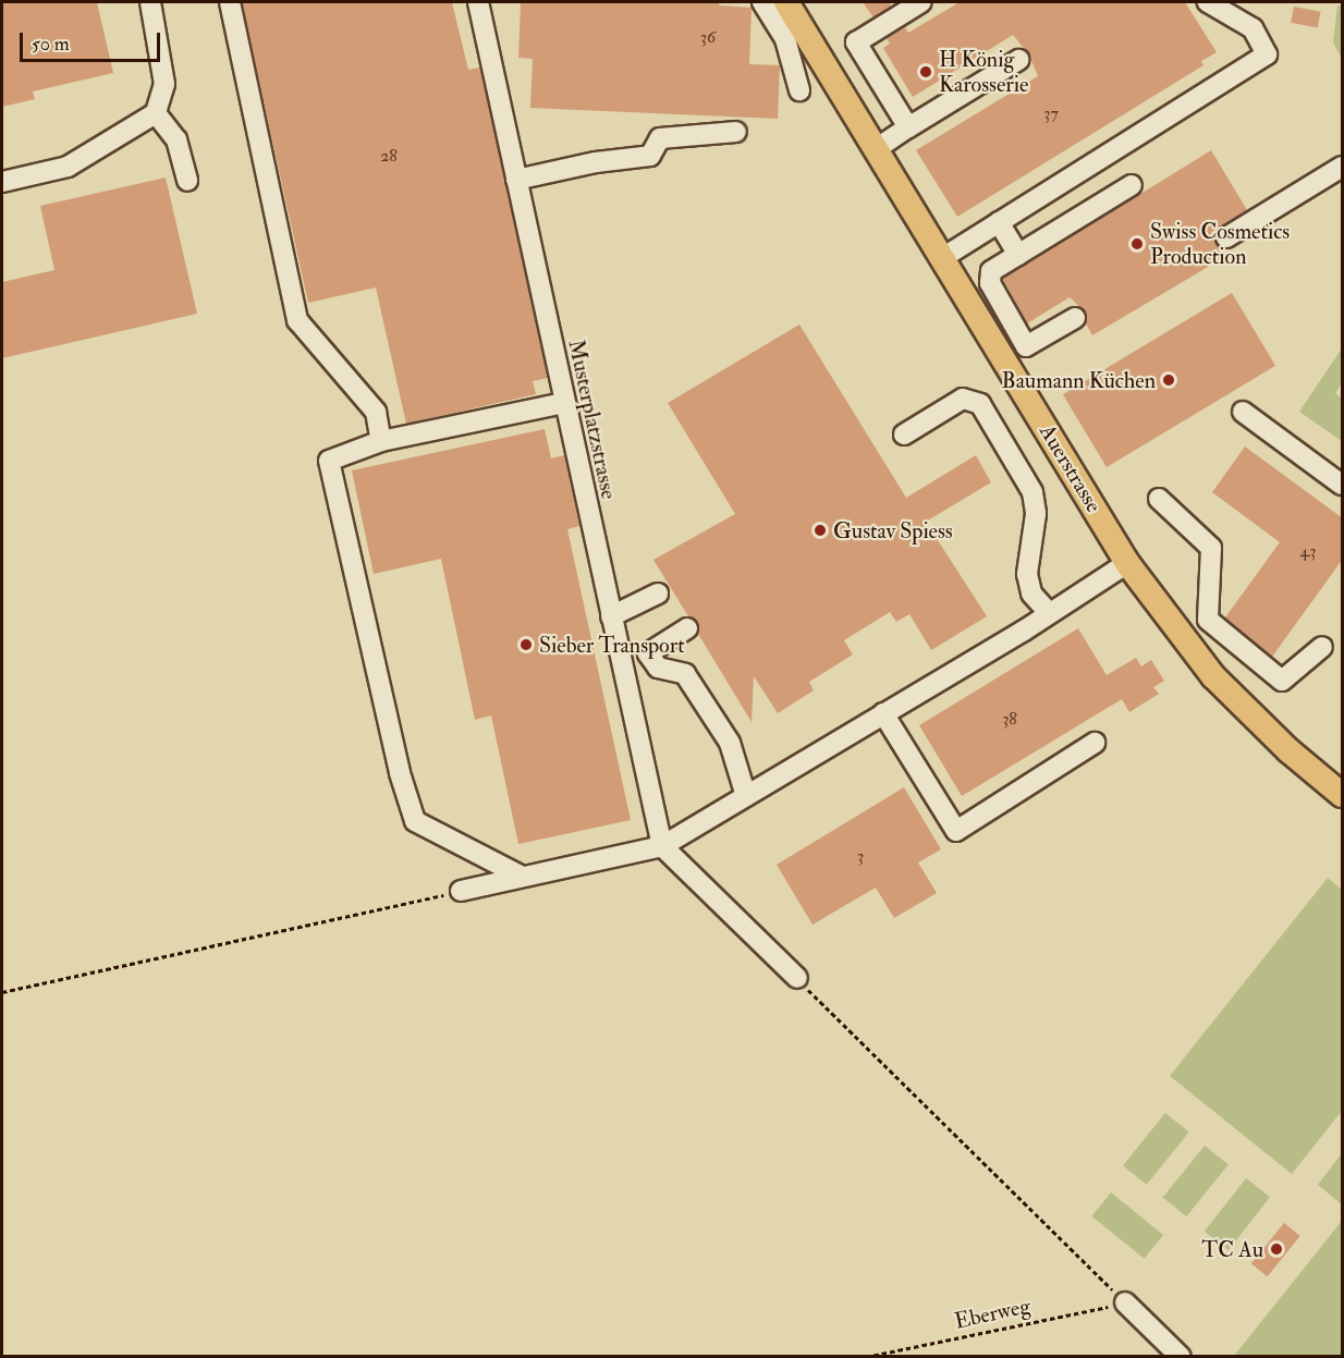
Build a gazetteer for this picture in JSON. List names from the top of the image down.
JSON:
{
  "streets": {
    "main road": ["Auerstrasse"],
    "street": ["Musterplatzstrasse"],
    "path": ["Eberweg"]
  },
  "places": [
    "H König Karosserie",
    "Swiss Cosmetics Production",
    "Baumann Küchen",
    "Gustav Spiess",
    "Sieber Transport",
    "TC Au"
  ],
  "house_numbers": [
    "36",
    "37",
    "28",
    "43",
    "38",
    "3"
  ],
  "scale_bar": "50 m"
}
